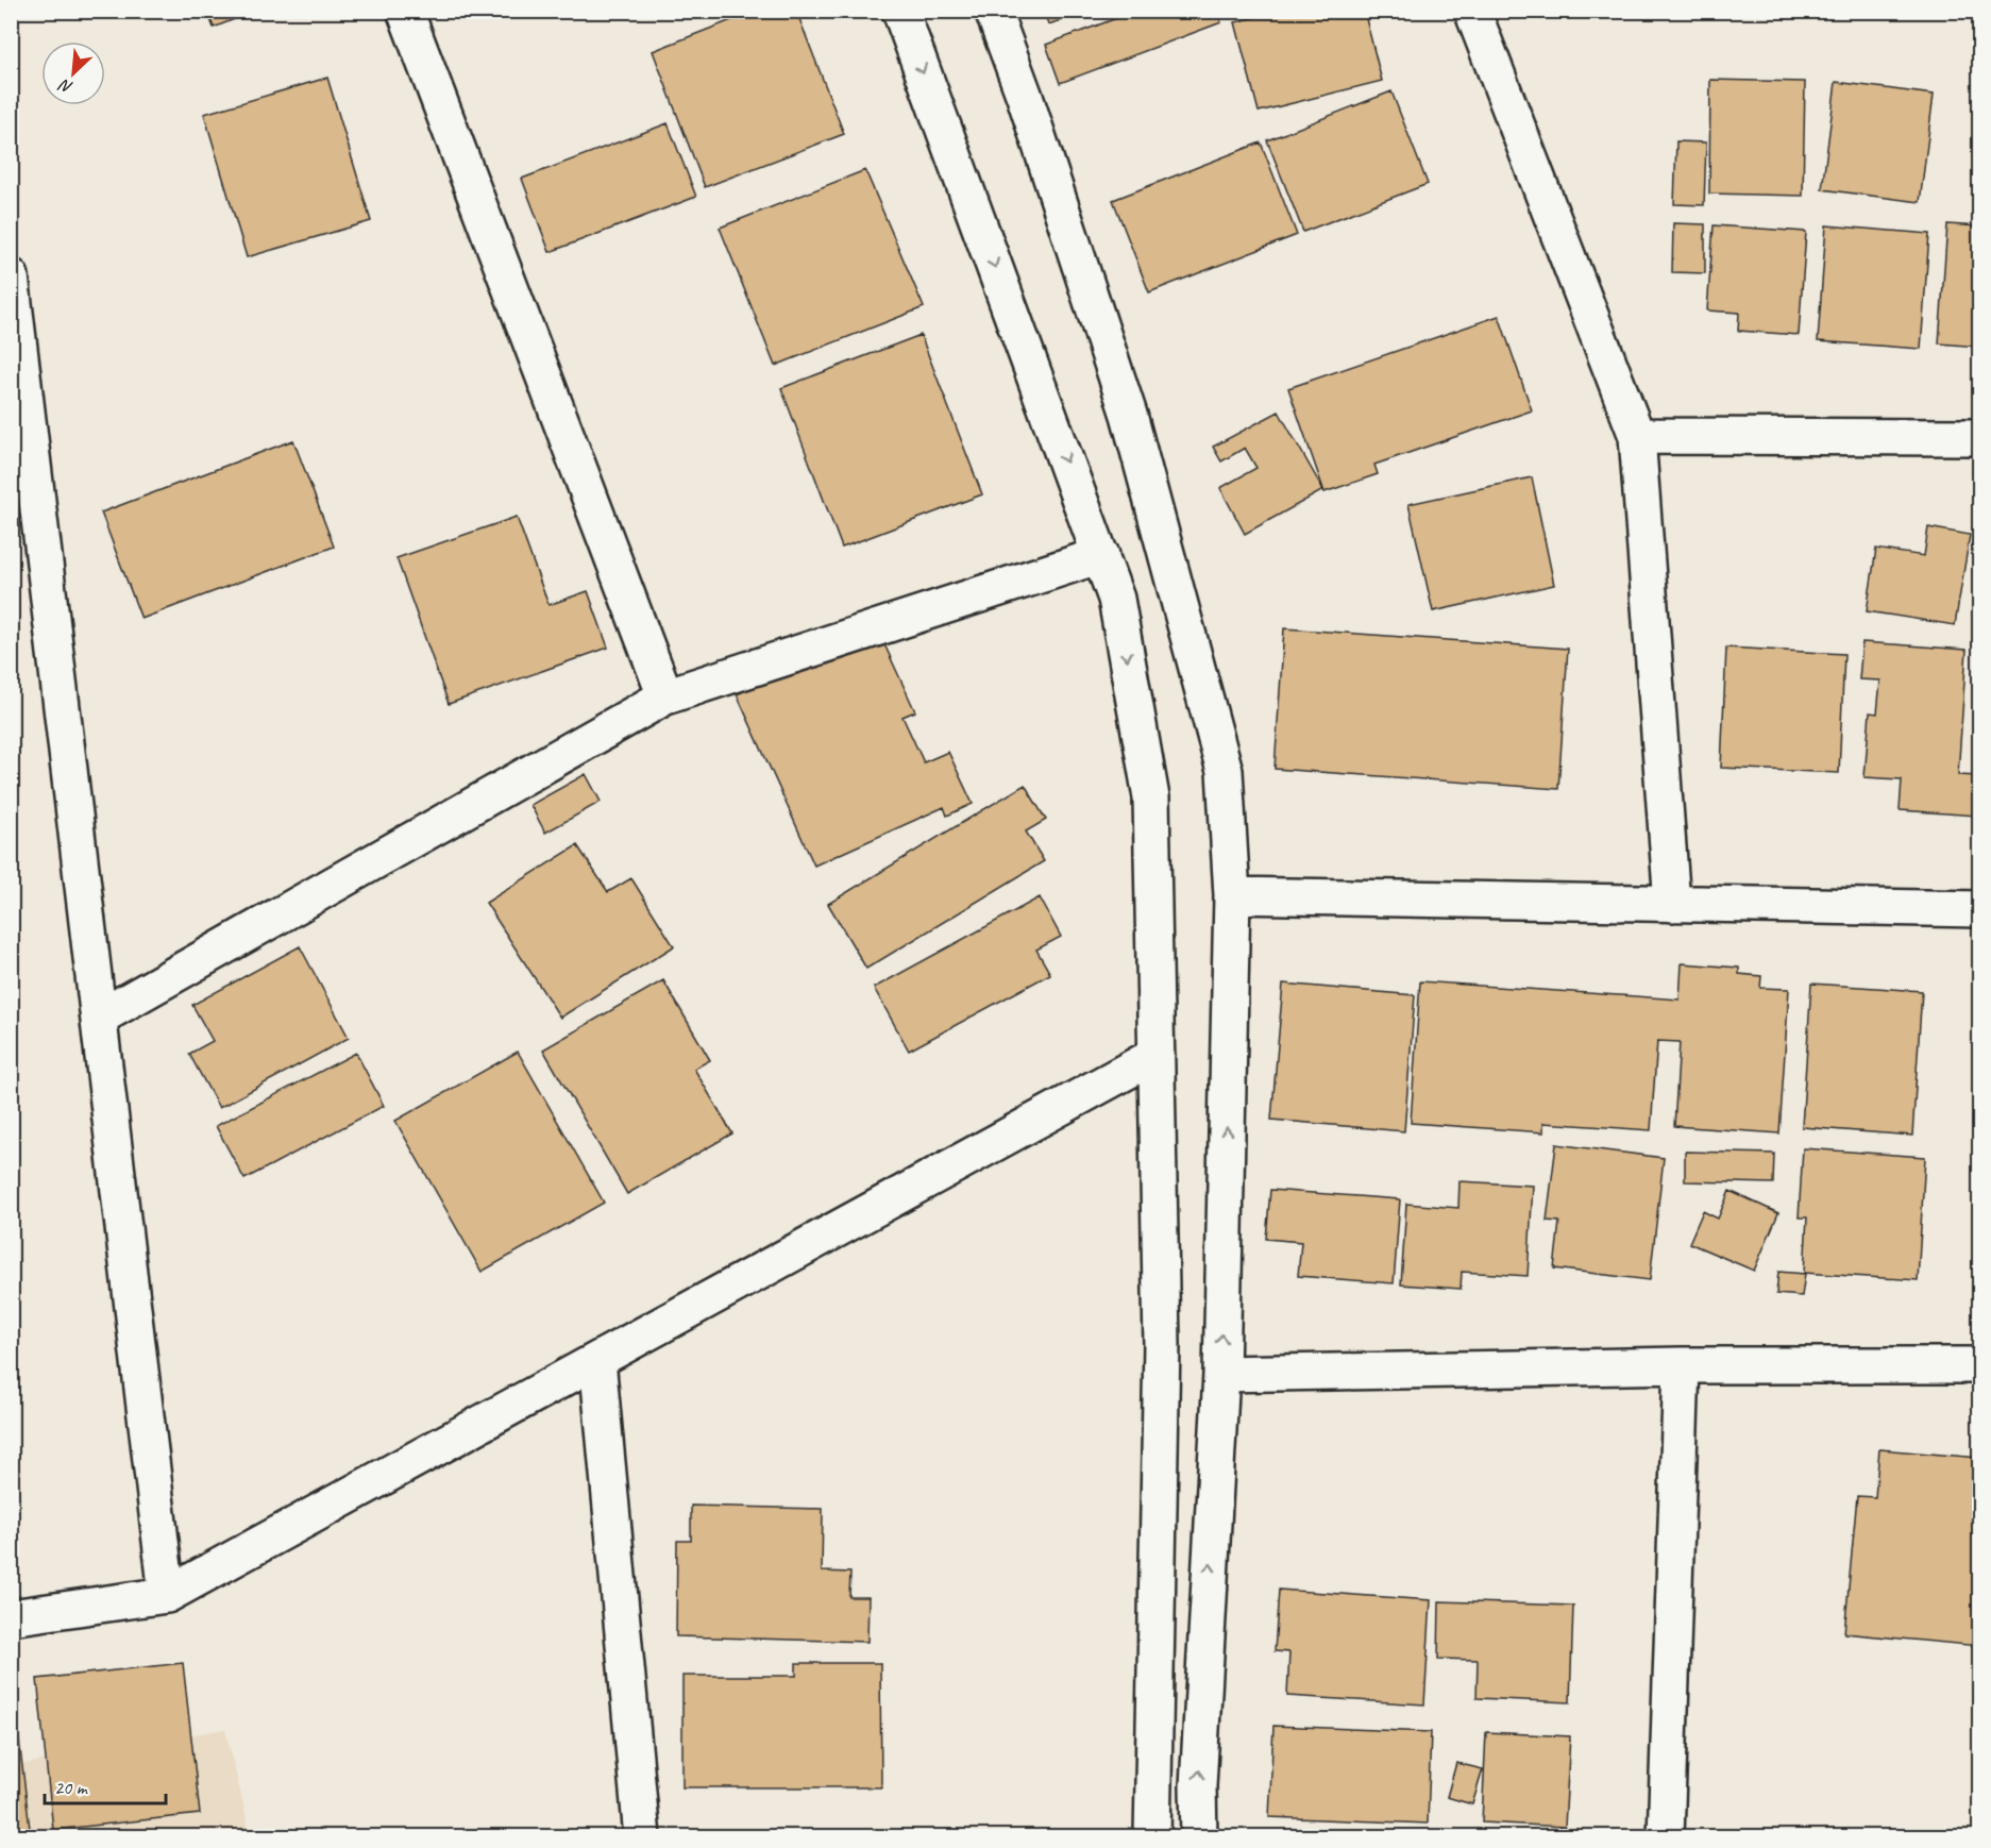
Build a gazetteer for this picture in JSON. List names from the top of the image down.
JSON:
{
  "scale_bar": "20 m",
  "north": "bottom left"
}
